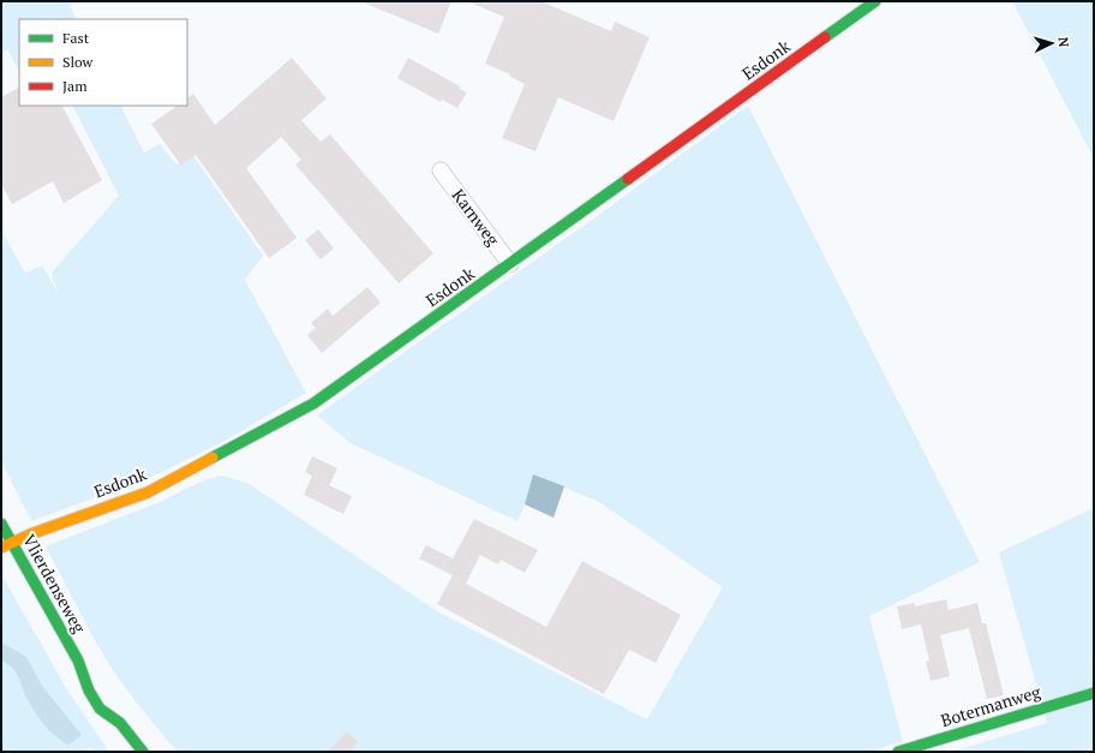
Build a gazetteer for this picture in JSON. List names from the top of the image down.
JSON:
{
  "streets": {
    "street": [
      "Esdonk",
      "Karnweg",
      "Vlierdenseweg",
      "Botermanweg"
    ]
  },
  "crossings": [
    ["Esdonk", "Karnweg"],
    ["Esdonk", "Vlierdenseweg"]
  ],
  "legend": ["Fast", "Slow", "Jam"],
  "north": "right"
}
